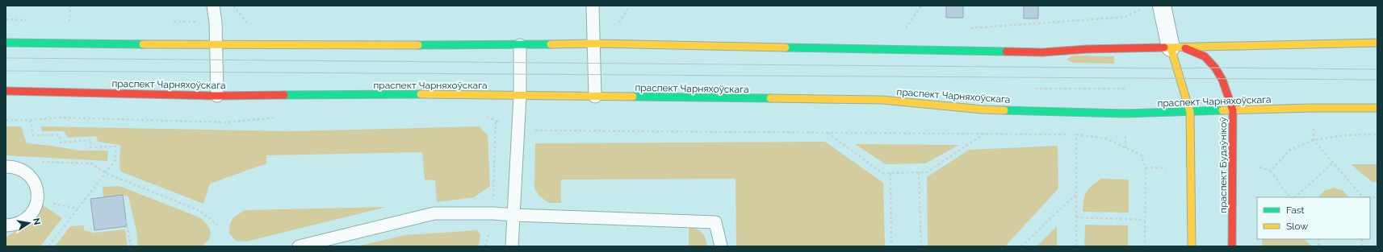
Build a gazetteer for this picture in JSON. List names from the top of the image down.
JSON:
{
  "streets": {
    "main road": ["праспект Чарняхоўскага", "праспект Будаўнікоў"]
  },
  "crossings": [
    ["праспект Чарняхоўскага", "праспект Будаўнікоў"]
  ],
  "legend": ["Fast", "Slow"],
  "north": "right"
}
